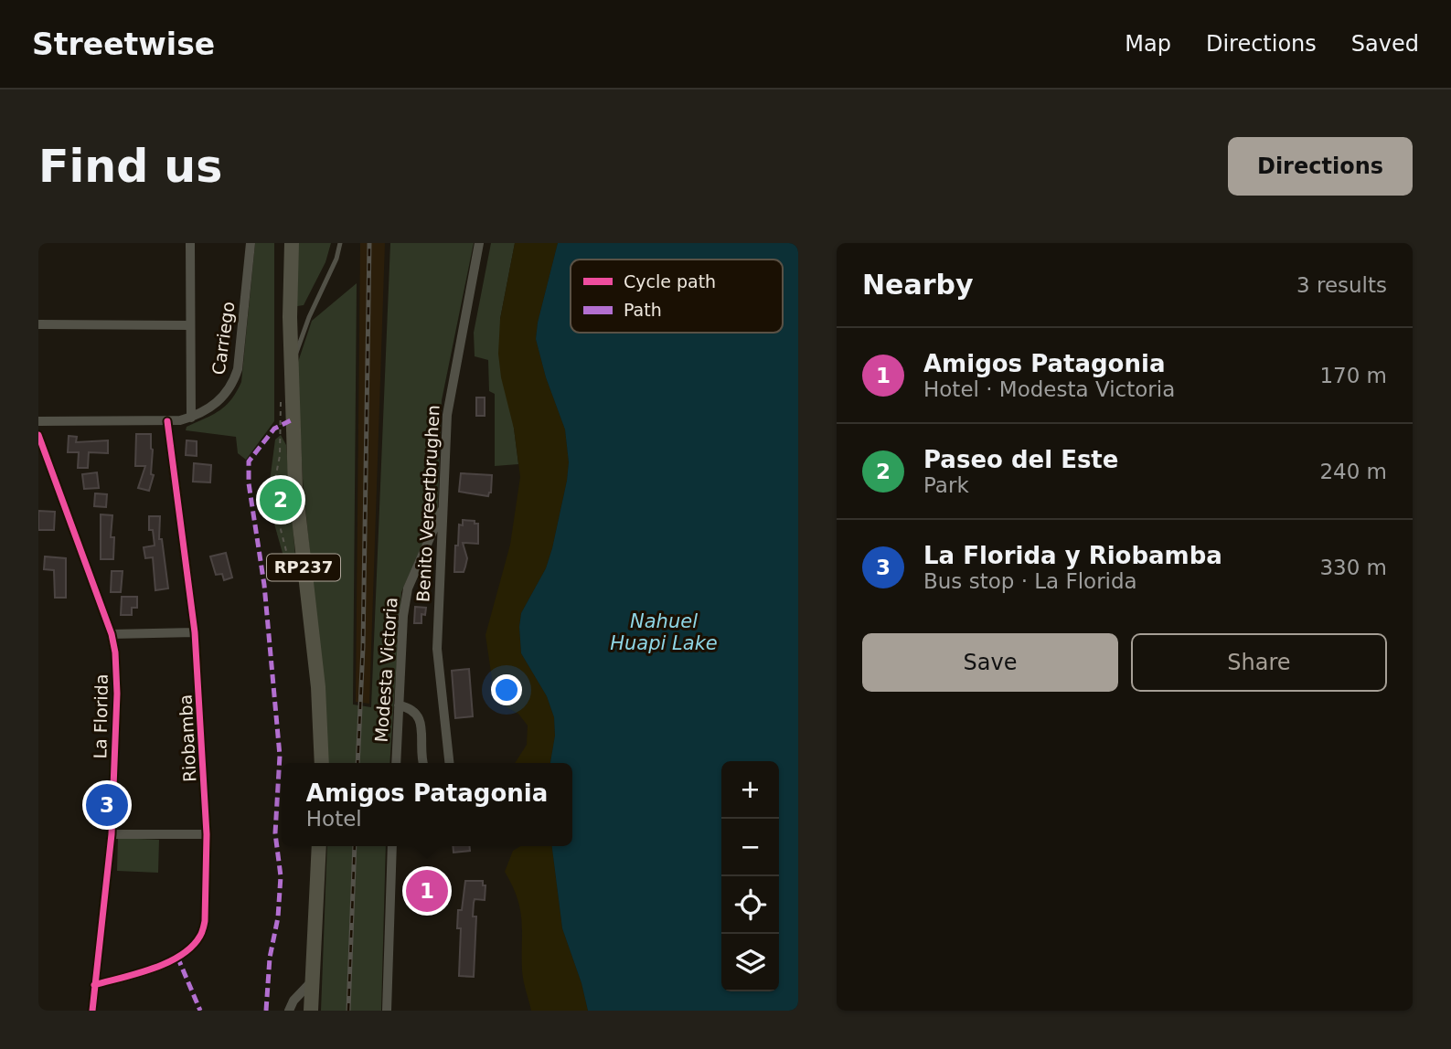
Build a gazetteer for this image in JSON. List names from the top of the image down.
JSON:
{
  "streets": {
    "main road": ["RP237"],
    "street": [
      "Carriego",
      "Benito Vereertbrughen",
      "Modesta Victoria",
      "La Florida",
      "Riobamba"
    ]
  },
  "crossings": [
    ["Benito Vereertbrughen", "Modesta Victoria"],
    ["La Florida", "Riobamba"]
  ],
  "water": ["Nahuel Huapi Lake"],
  "legend": ["Cycle path", "Path"],
  "page": {
    "header": "Streetwise",
    "nav": ["Map", "Directions", "Saved"],
    "buttons": [
      "Directions",
      ["Save", "Share"]
    ],
    "title": "Find us",
    "heading": ["Nearby", "3 results"],
    "list": [
      {
        "mark": "1",
        "name": "Amigos Patagonia",
        "note": "Hotel · Modesta Victoria",
        "value": "170 m"
      },
      {
        "mark": "2",
        "name": "Paseo del Este",
        "note": "Park",
        "value": "240 m"
      },
      {
        "mark": "3",
        "name": "La Florida y Riobamba",
        "note": "Bus stop · La Florida",
        "value": "330 m"
      }
    ],
    "pins": ["2", "3", "1"],
    "map_buttons": ["+", "−"],
    "popup": ["Amigos Patagonia", "Hotel"]
  }
}
